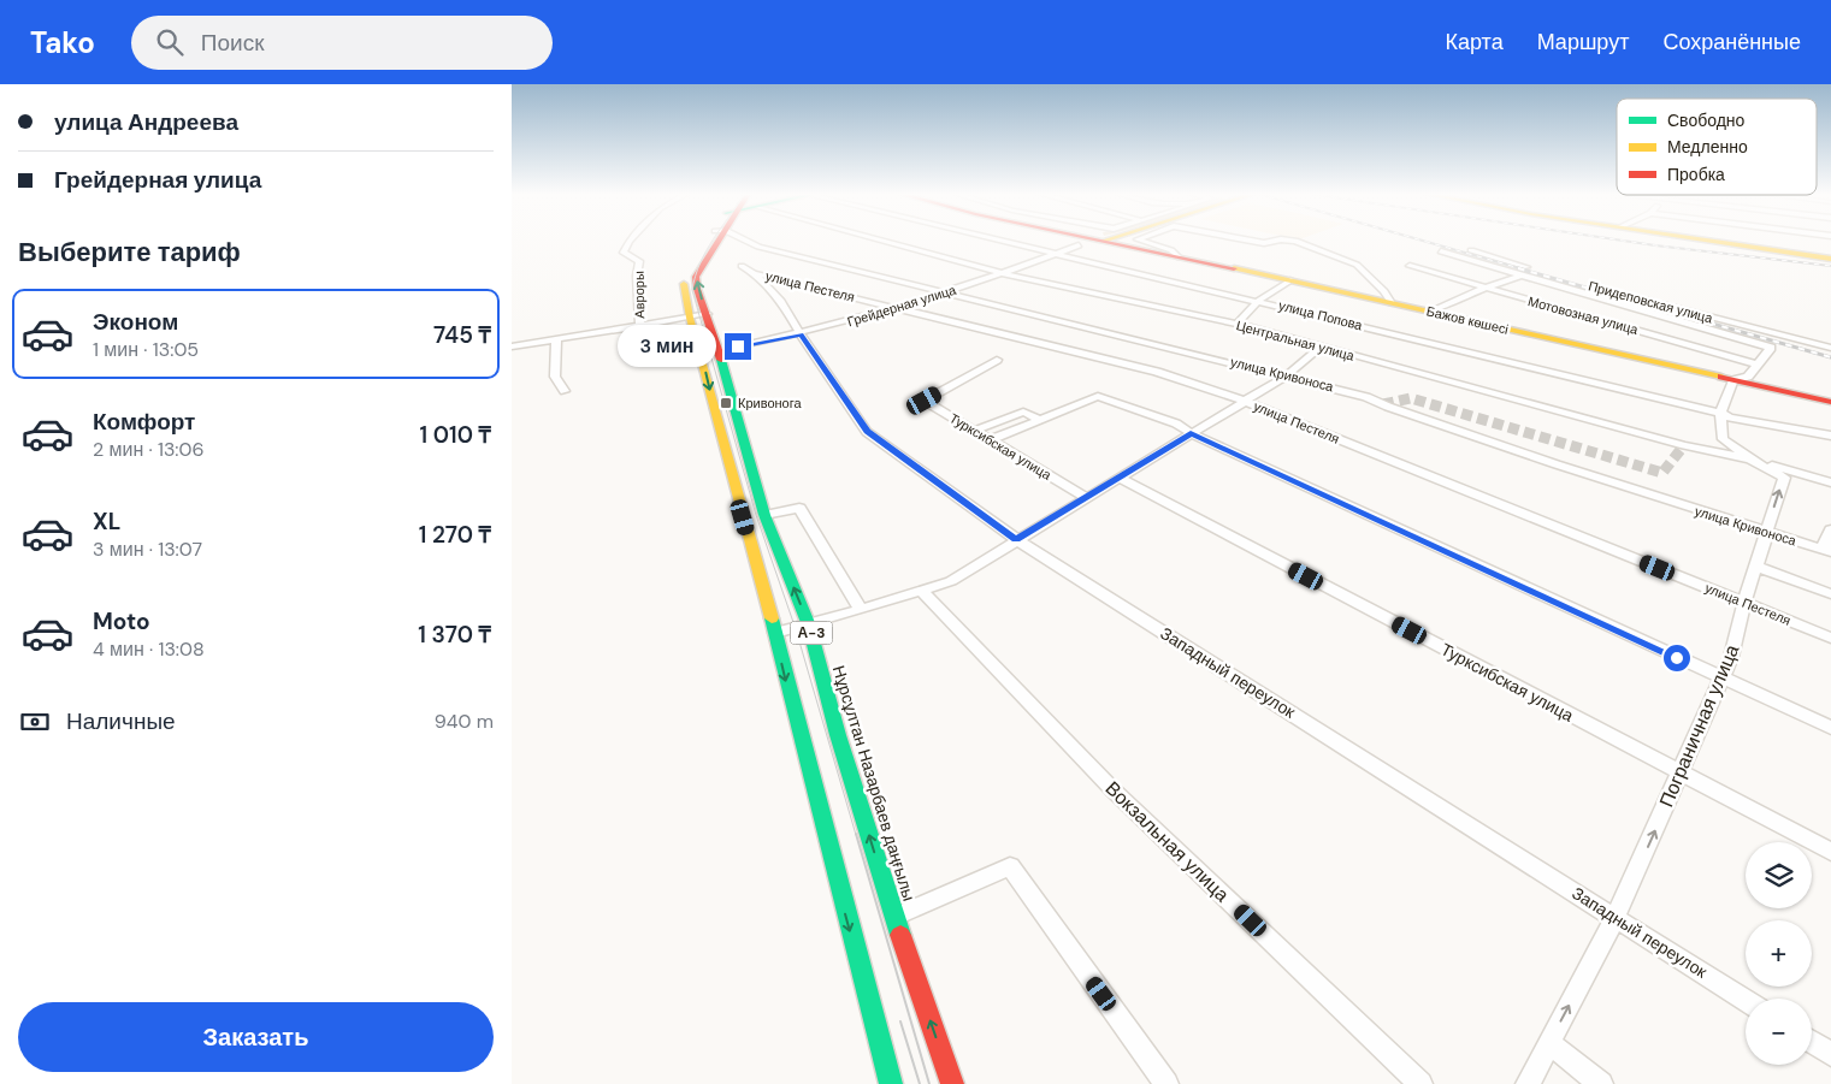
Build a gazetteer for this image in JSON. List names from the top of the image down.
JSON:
{
  "streets": {
    "main road": ["Бажов көшесі", "А-3", "Нұрсұлтан Назарбаев даңғылы"],
    "street": [
      "улица Пестеля",
      "Авроры",
      "Придеповская улица",
      "Грейдерная улица",
      "улица Попова",
      "Мотовозная улица",
      "Центральная улица",
      "улица Кривоноса",
      "Турксибская улица",
      "Западный переулок",
      "Пограничная улица",
      "Вокзальная улица"
    ]
  },
  "crossings": [
    ["улица Пестеля", "Грейдерная улица"],
    ["улица Пестеля", "Западный переулок"],
    ["улица Пестеля", "Пограничная улица"],
    ["Авроры", "Нұрсұлтан Назарбаев даңғылы"],
    ["Грейдерная улица", "улица Попова"],
    ["Грейдерная улица", "Центральная улица"],
    ["Грейдерная улица", "улица Кривоноса"],
    ["Грейдерная улица", "Западный переулок"],
    ["Грейдерная улица", "Нұрсұлтан Назарбаев даңғылы"],
    ["улица Попова", "Пограничная улица"],
    ["Центральная улица", "Пограничная улица"],
    ["улица Кривоноса", "Пограничная улица"],
    ["Турксибская улица", "Пограничная улица"],
    ["Западный переулок", "Пограничная улица"]
  ],
  "one_way": ["Пограничная улица"],
  "places": {
    "transit": ["Кривонога"]
  },
  "legend": ["Свободно", "Медленно", "Пробка"],
  "page": {
    "header": "Tako",
    "search": "Поиск",
    "nav": ["Карта", "Маршрут", "Сохранённые"],
    "banner": ["улица Андреева", "Грейдерная улица"],
    "heading": "Выберите тариф",
    "list": [
      {
        "name": "Эконом",
        "note": "1 мин · 13:05",
        "value": "745 ₸"
      },
      {
        "name": "Комфорт",
        "note": "2 мин · 13:06",
        "value": "1 010 ₸"
      },
      {
        "name": "XL",
        "note": "3 мин · 13:07",
        "value": "1 270 ₸"
      },
      {
        "name": "Moto",
        "note": "4 мин · 13:08",
        "value": "1 370 ₸"
      }
    ],
    "bubble": "3 мин",
    "pay": ["Наличные", "940 m"],
    "map_buttons": ["+", "−"],
    "buttons": "Заказать"
  }
}
